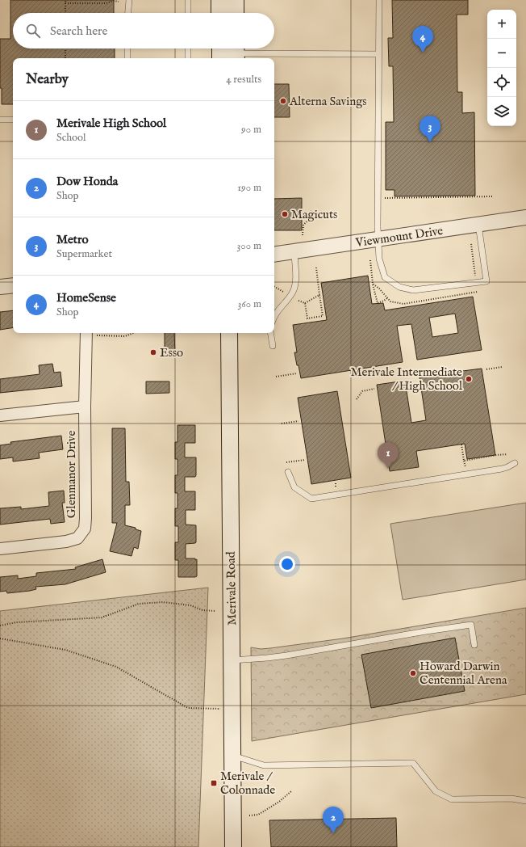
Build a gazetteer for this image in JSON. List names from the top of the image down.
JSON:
{
  "streets": {
    "main road": ["Merivale Road"],
    "street": ["Viewmount Drive", "Glenmanor Drive"]
  },
  "places": {
    "other": [
      "Alterna Savings",
      "Magicuts",
      "Esso",
      "Merivale Intermediate / High School",
      "Howard Darwin Centennial Arena"
    ],
    "transit": ["Merivale / Colonnade"]
  },
  "page": {
    "map_buttons": ["+", "−"],
    "search": "Search here",
    "pins": [
      "4",
      "3",
      "1",
      "2"
    ],
    "heading": ["Nearby", "4 results"],
    "list": [
      {
        "mark": "1",
        "name": "Merivale High School",
        "note": "School",
        "value": "90 m"
      },
      {
        "mark": "2",
        "name": "Dow Honda",
        "note": "Shop",
        "value": "190 m"
      },
      {
        "mark": "3",
        "name": "Metro",
        "note": "Supermarket",
        "value": "300 m"
      },
      {
        "mark": "4",
        "name": "HomeSense",
        "note": "Shop",
        "value": "360 m"
      }
    ]
  }
}
